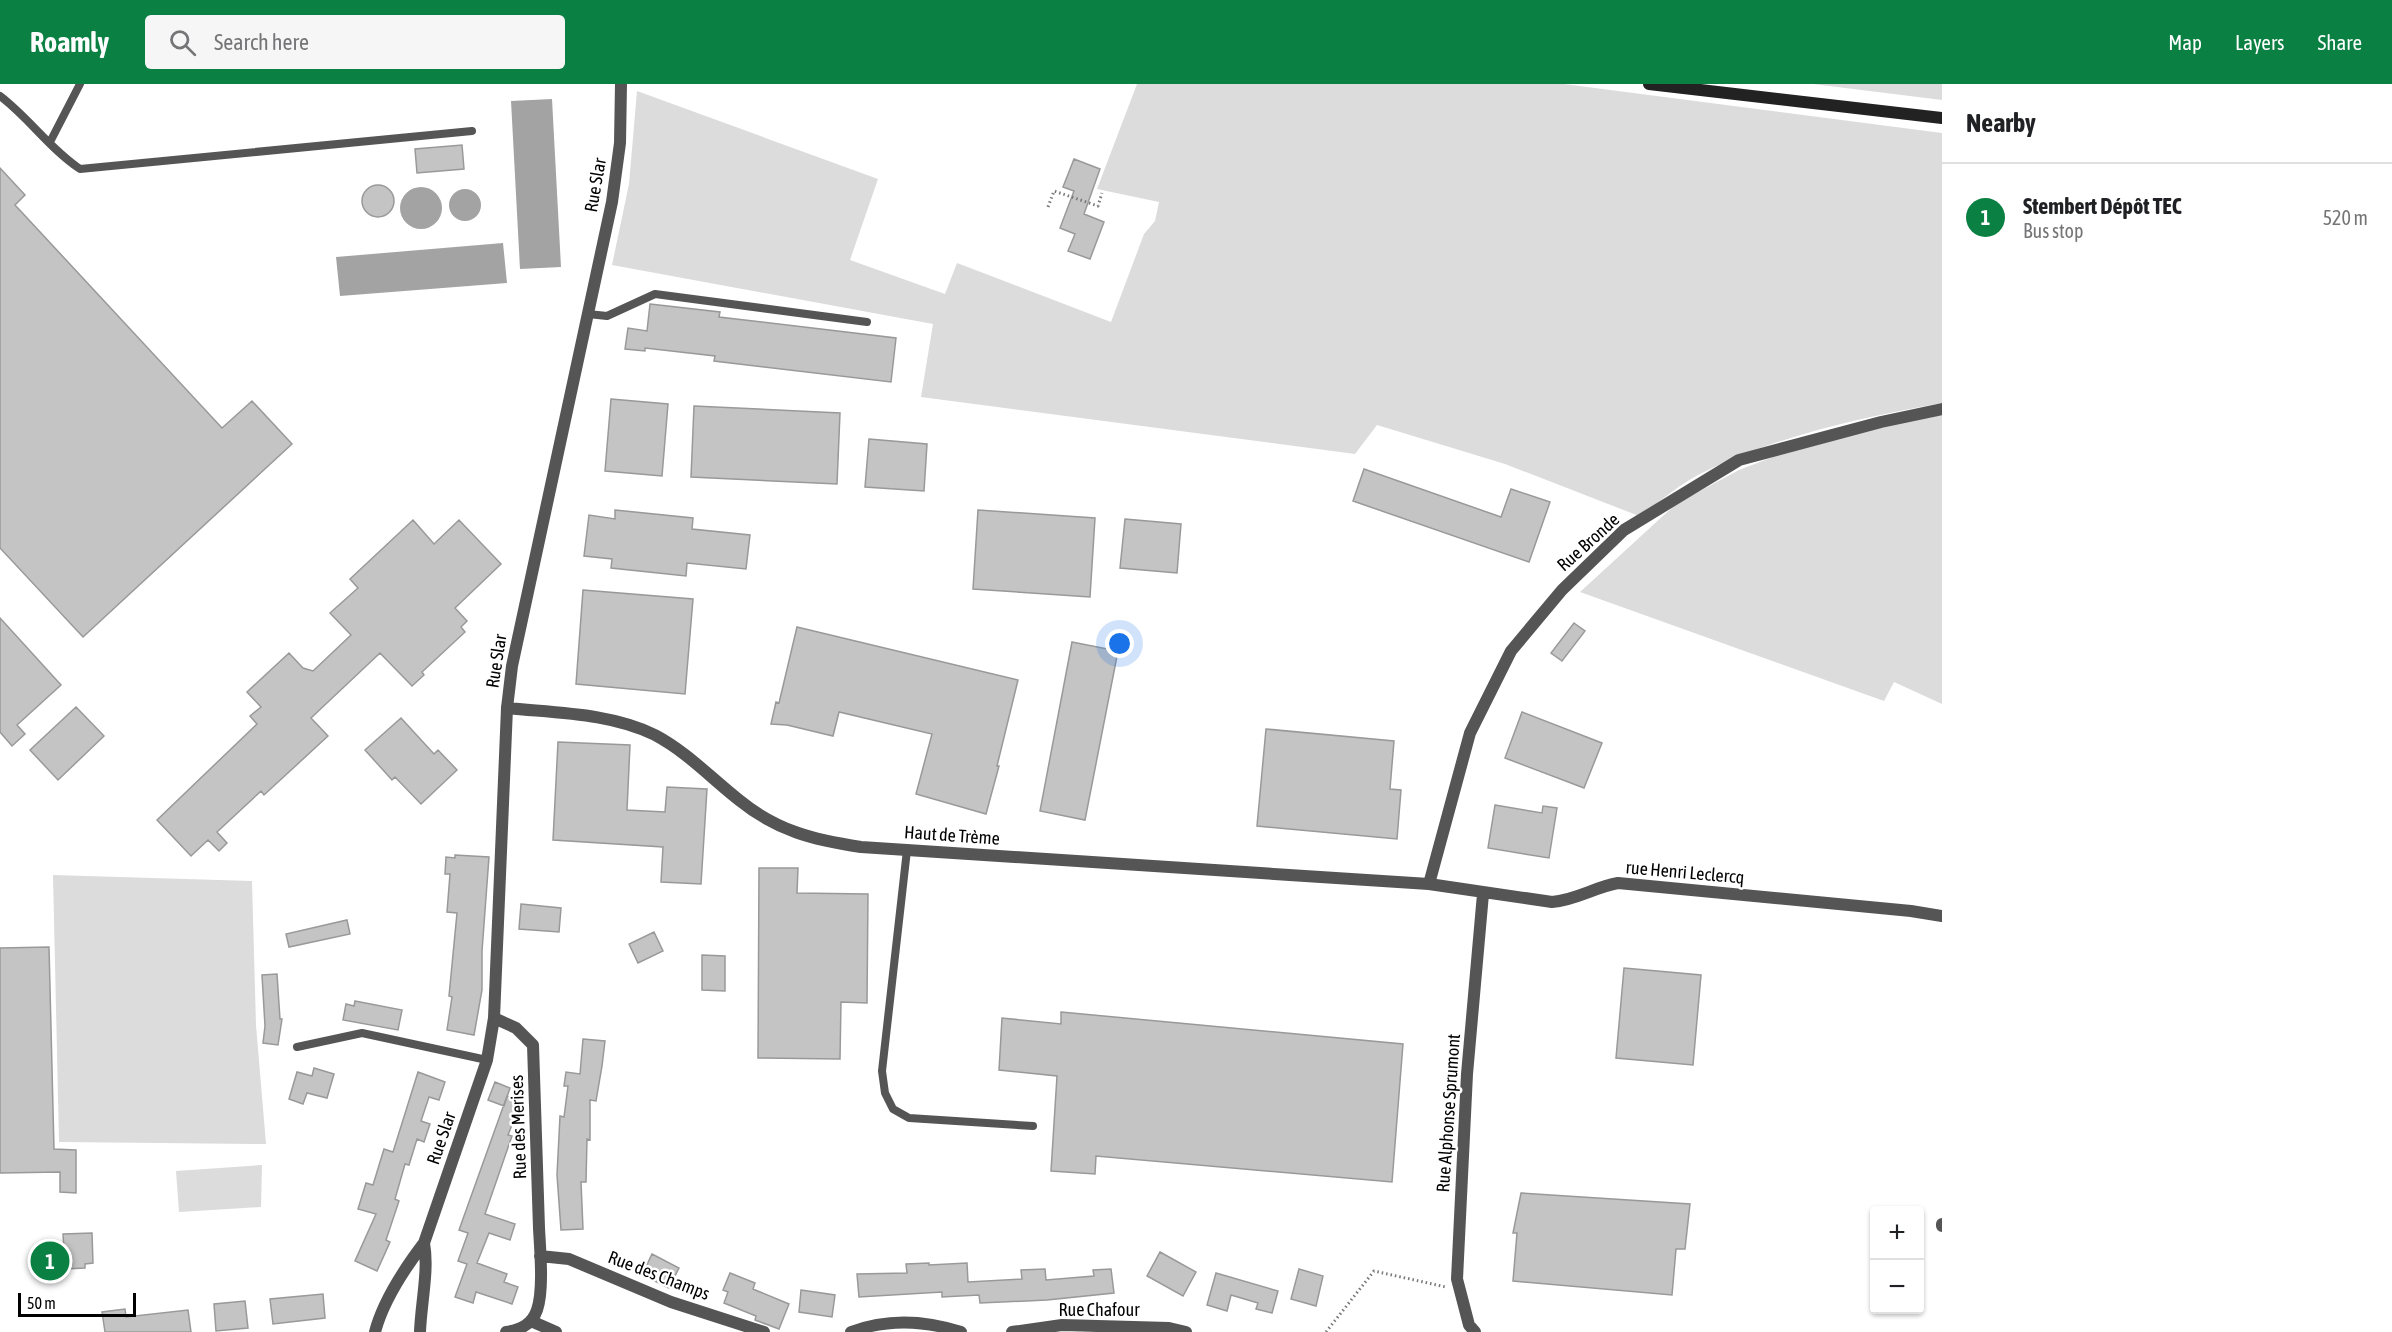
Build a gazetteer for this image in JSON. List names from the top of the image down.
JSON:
{
  "streets": {
    "street": [
      "Rue Slar",
      "Rue Bronde",
      "Haut de Trème",
      "rue Henri Leclercq",
      "Rue Alphonse Sprumont",
      "Rue des Merises",
      "Rue des Champs",
      "Rue Chafour"
    ]
  },
  "crossings": [
    ["Rue Slar", "Haut de Trème"],
    ["Rue Slar", "Rue des Merises"],
    ["Rue Bronde", "Haut de Trème"],
    ["Rue Bronde", "rue Henri Leclercq"],
    ["Haut de Trème", "rue Henri Leclercq"],
    ["rue Henri Leclercq", "Rue Alphonse Sprumont"],
    ["Rue des Merises", "Rue des Champs"]
  ],
  "scale_bar": "50 m",
  "page": {
    "header": "Roamly",
    "search": "Search here",
    "nav": ["Map", "Layers", "Share"],
    "heading": "Nearby",
    "list": [
      {
        "mark": "1",
        "name": "Stembert Dépôt TEC",
        "note": "Bus stop",
        "value": "520 m"
      }
    ],
    "map_buttons": ["+", "−"],
    "pins": "1",
    "scale": "50 m"
  }
}
